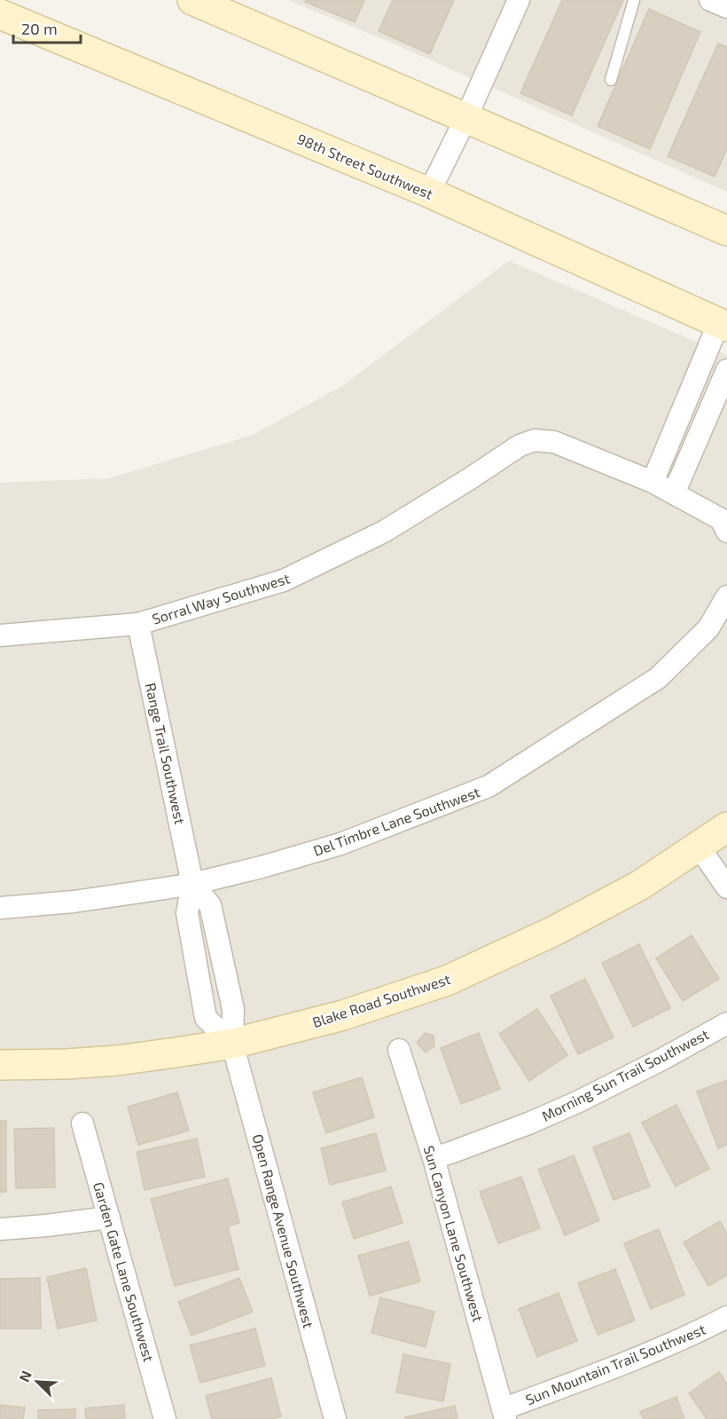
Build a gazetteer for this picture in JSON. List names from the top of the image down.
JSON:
{
  "streets": {
    "main road": ["98th Street Southwest", "Blake Road Southwest"],
    "street": [
      "Sorral Way Southwest",
      "Range Trail Southwest",
      "Del Timbre Lane Southwest",
      "Morning Sun Trail Southwest",
      "Open Range Avenue Southwest",
      "Sun Canyon Lane Southwest",
      "Garden Gate Lane Southwest",
      "Sun Mountain Trail Southwest"
    ]
  },
  "crossings": [
    ["Sorral Way Southwest", "Range Trail Southwest"],
    ["Range Trail Southwest", "Del Timbre Lane Southwest"],
    ["Range Trail Southwest", "Blake Road Southwest"],
    ["Range Trail Southwest", "Open Range Avenue Southwest"],
    ["Blake Road Southwest", "Open Range Avenue Southwest"],
    ["Morning Sun Trail Southwest", "Sun Canyon Lane Southwest"],
    ["Sun Canyon Lane Southwest", "Sun Mountain Trail Southwest"]
  ],
  "scale_bar": "20 m",
  "north": "top left"
}
